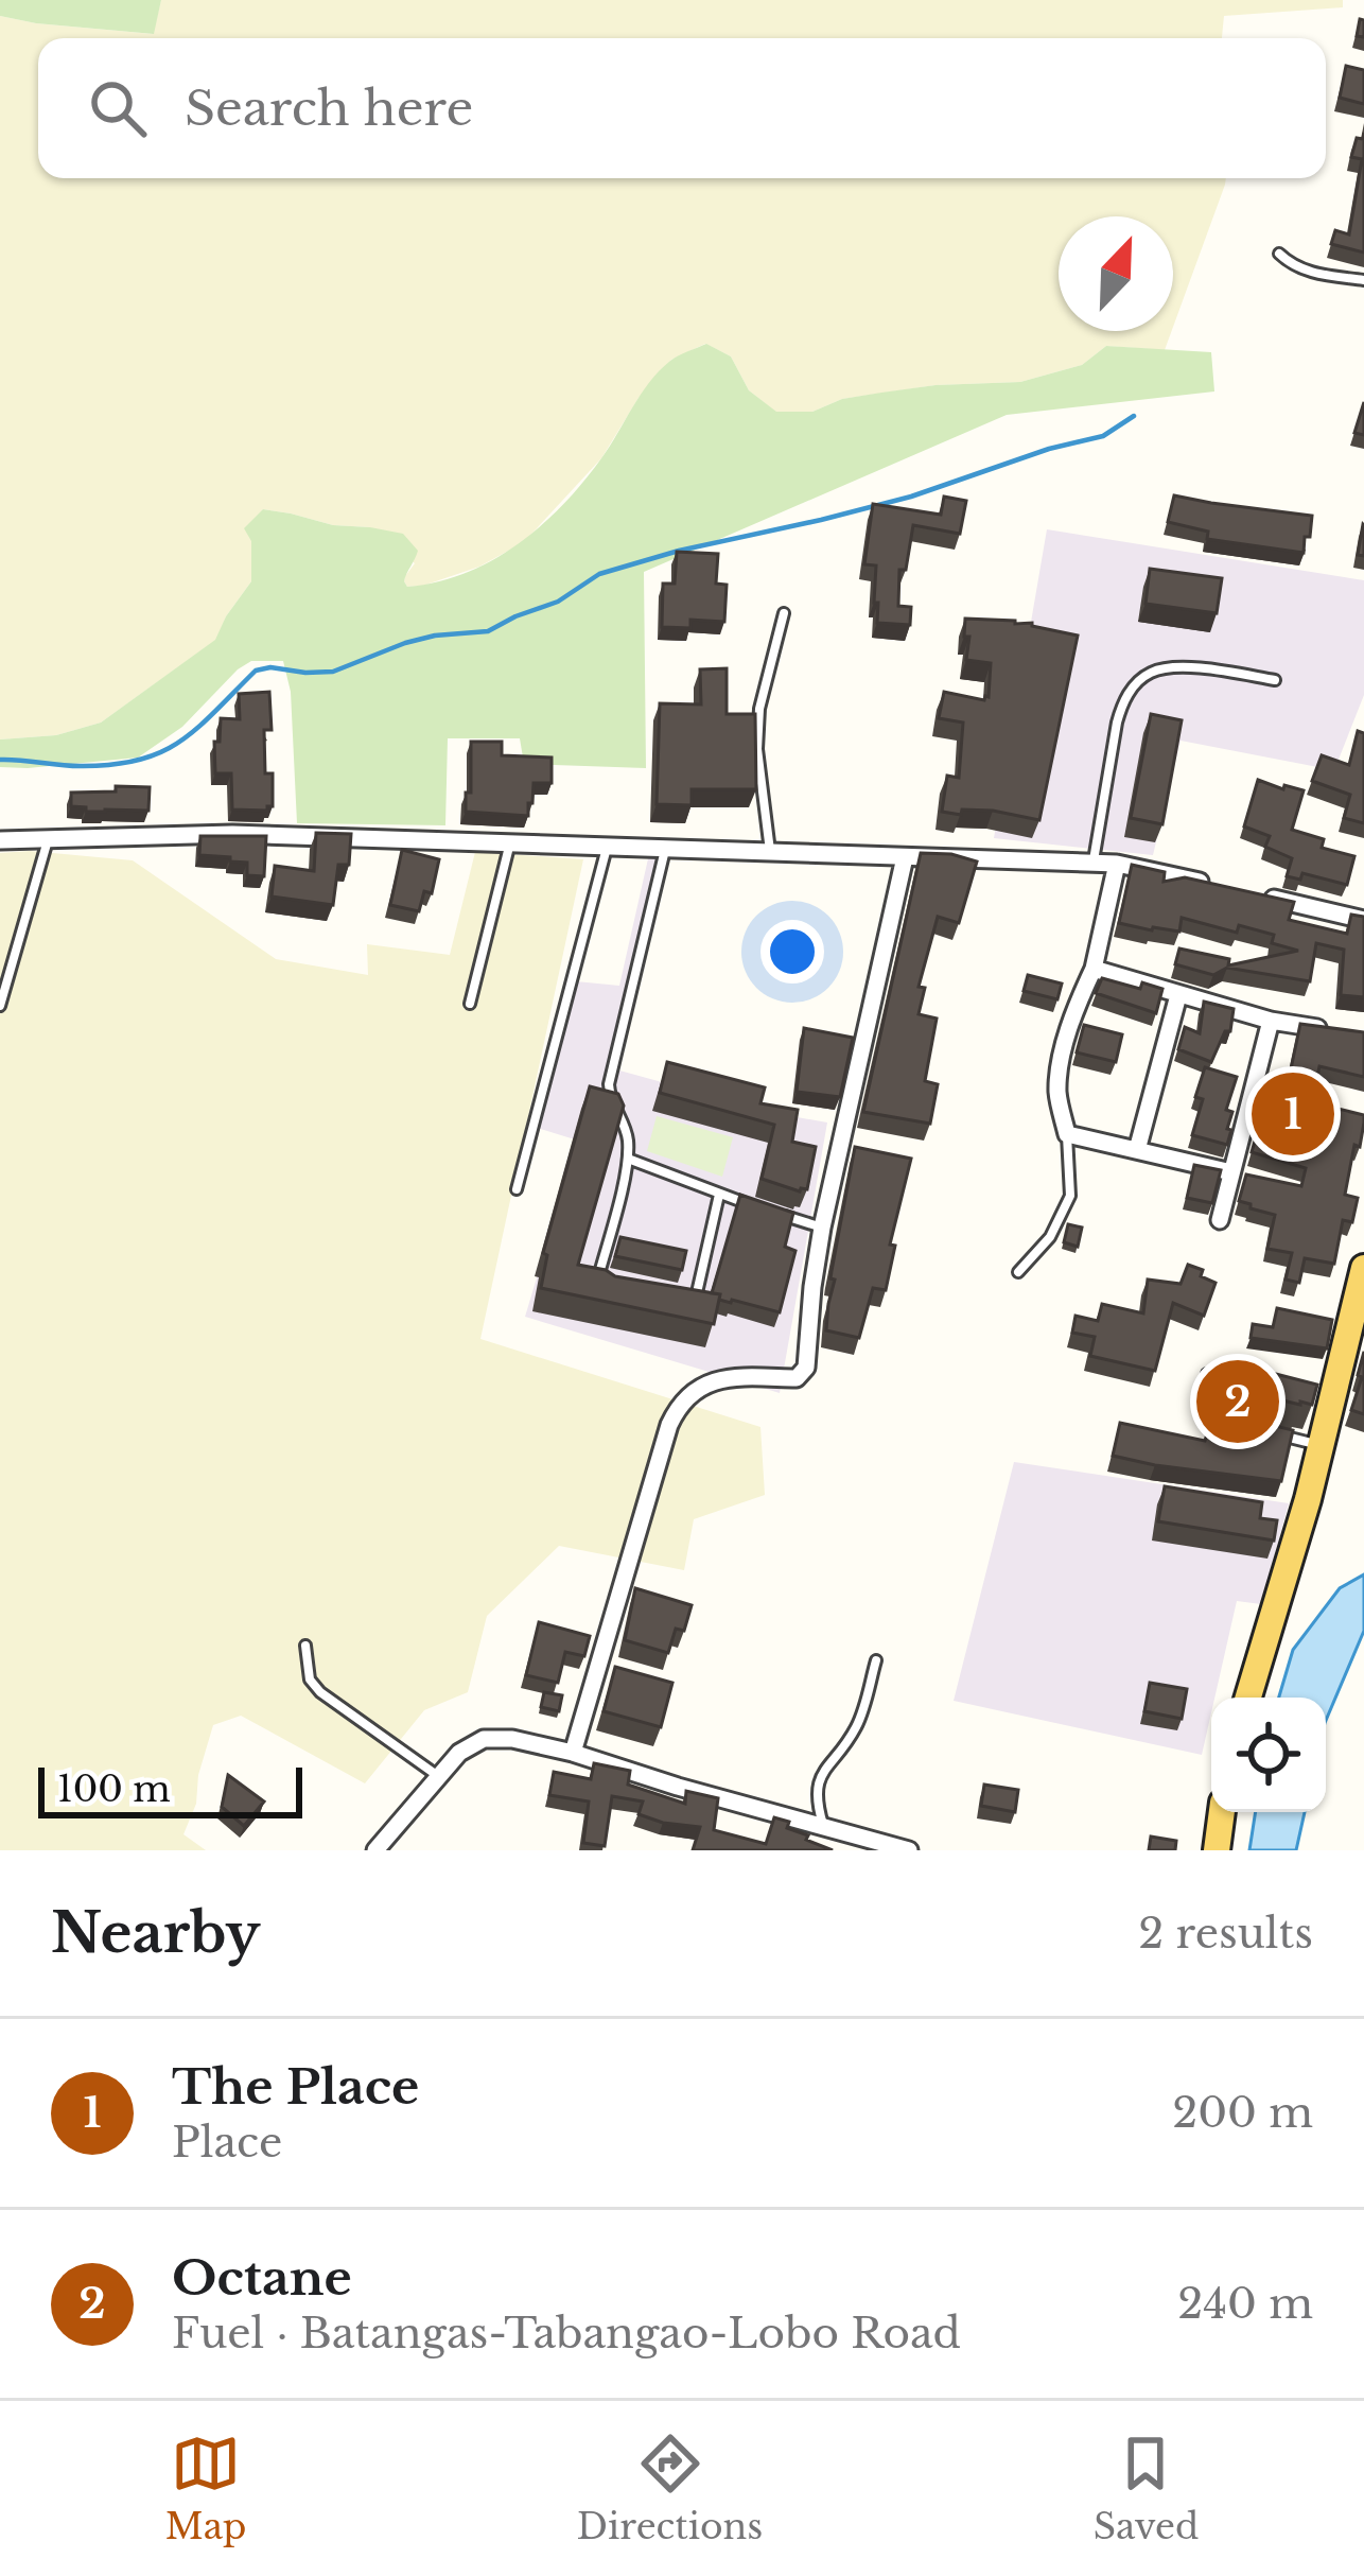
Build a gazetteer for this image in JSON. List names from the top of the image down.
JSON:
{
  "scale_bar": "100 m",
  "north": "top right",
  "page": {
    "search": "Search here",
    "pins": ["1", "2"],
    "scale": "100 m",
    "heading": ["Nearby", "2 results"],
    "list": [
      {
        "mark": "1",
        "name": "The Place",
        "note": "Place",
        "value": "200 m"
      },
      {
        "mark": "2",
        "name": "Octane",
        "note": "Fuel · Batangas-Tabangao-Lobo Road",
        "value": "240 m"
      }
    ],
    "nav": ["Map", "Directions", "Saved"]
  }
}
